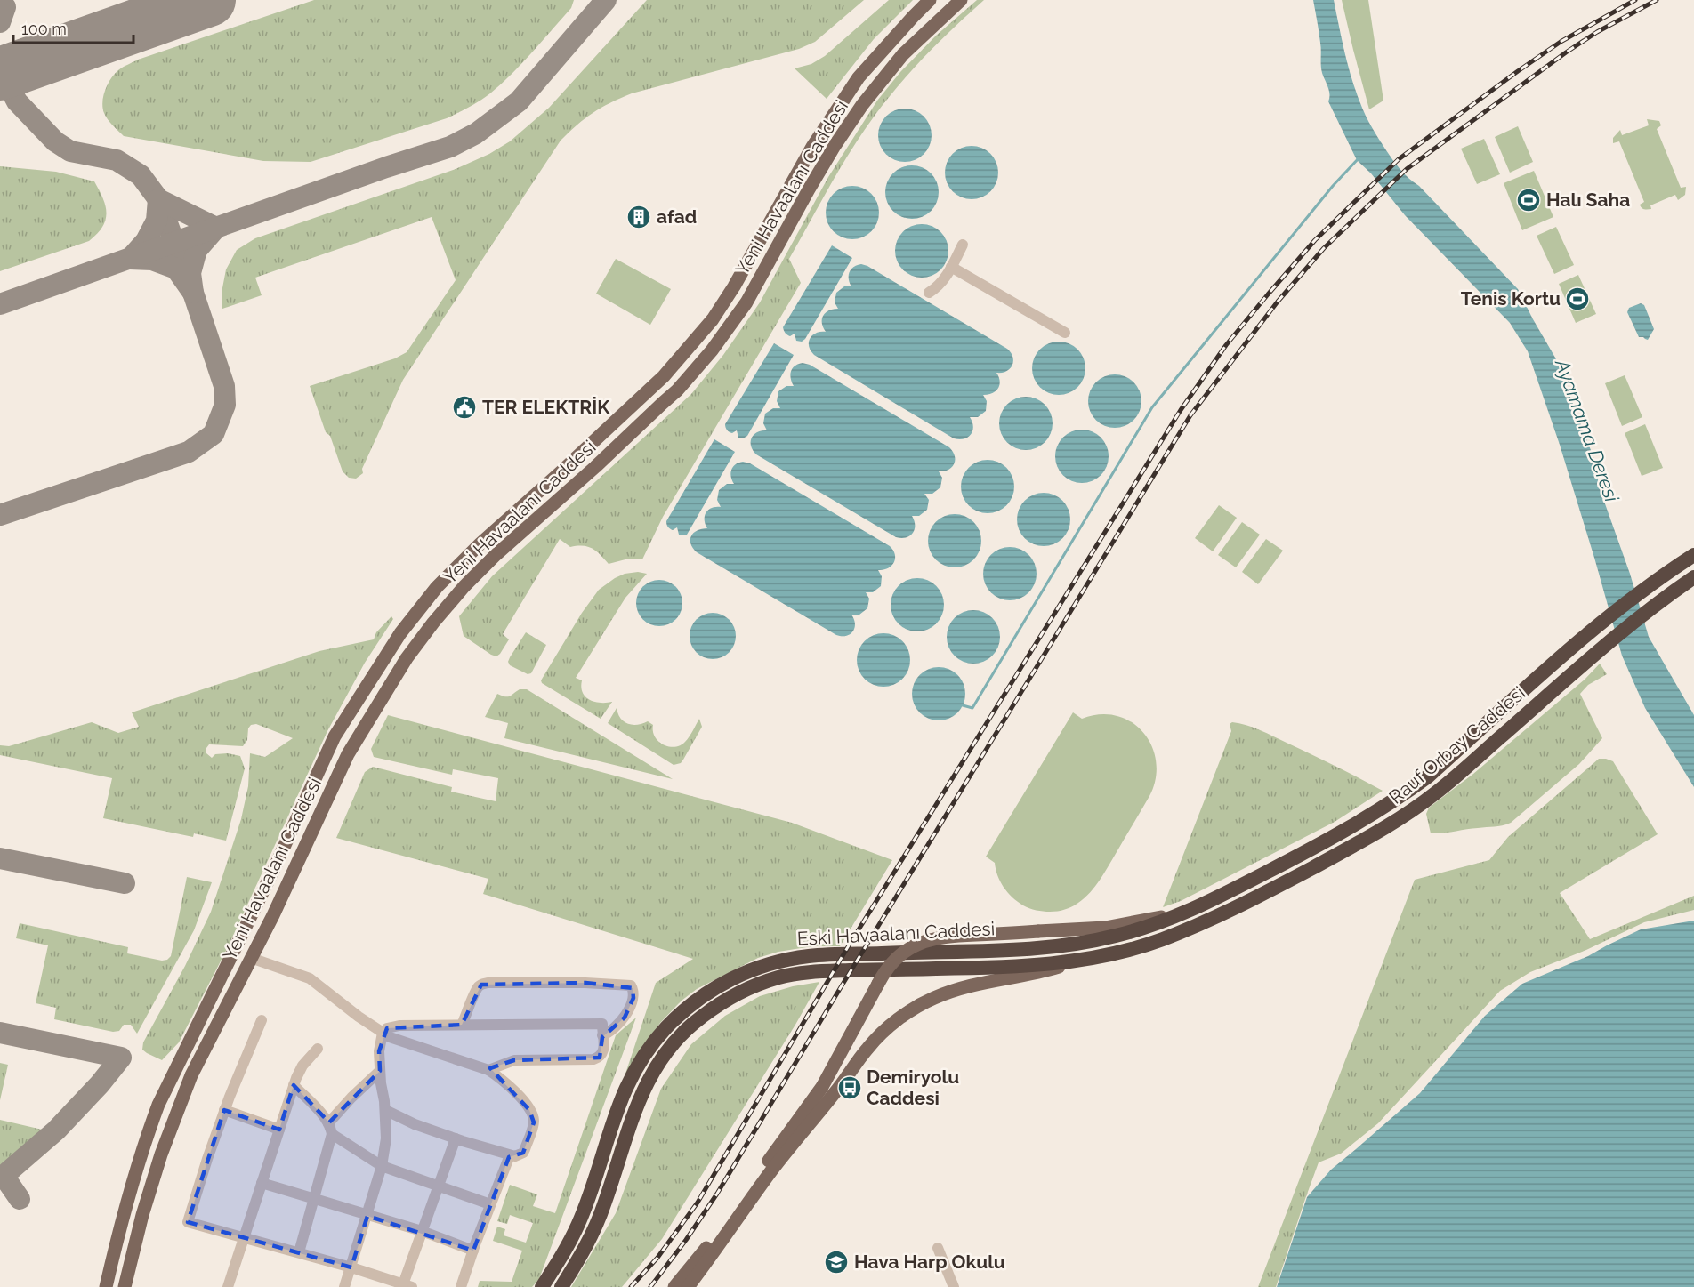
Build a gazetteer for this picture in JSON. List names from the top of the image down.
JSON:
{
  "streets": {
    "highway": ["Rauf Orbay Caddesi", "Eski Havaalanı Caddesi"],
    "main road": ["Yeni Havaalanı Caddesi"]
  },
  "crossings": [
    ["Rauf Orbay Caddesi", "Eski Havaalanı Caddesi"]
  ],
  "water": ["Ayamama Deresi"],
  "places": {
    "sports": ["Halı Saha", "Tenis Kortu"],
    "building": ["afad"],
    "public building": ["TER ELEKTRİK"],
    "bus stop": ["Demiryolu Caddesi"],
    "school or university": ["Hava Harp Okulu"]
  },
  "scale_bar": "100 m"
}
